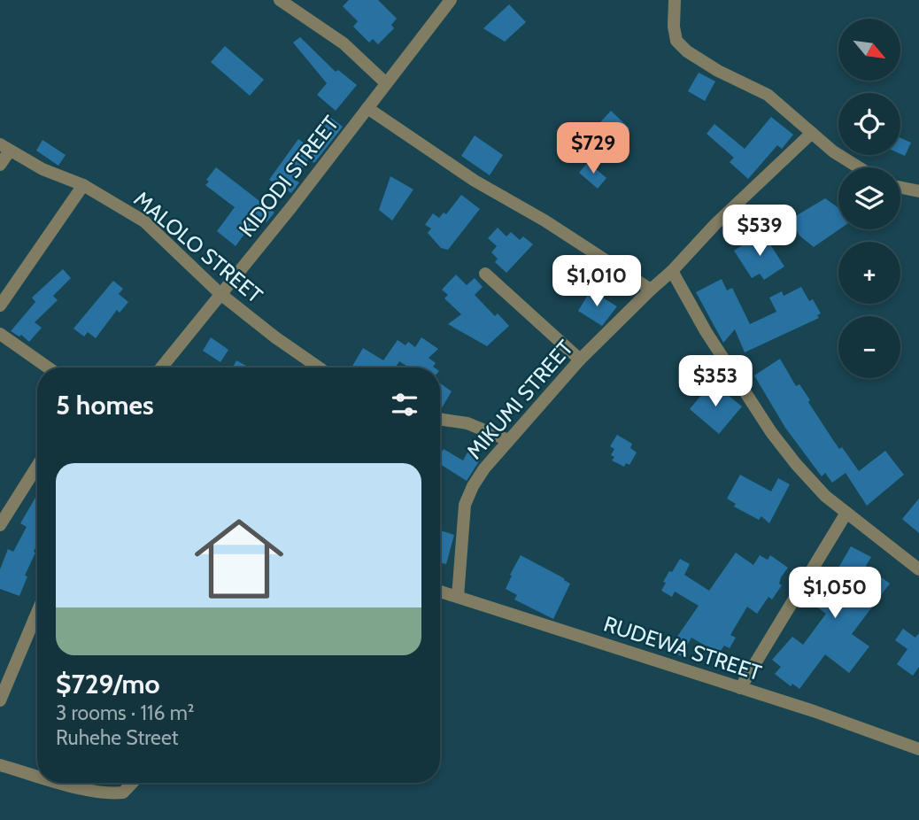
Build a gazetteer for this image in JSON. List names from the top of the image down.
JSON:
{
  "streets": {
    "street": [
      "KIDODI STREET",
      "MALOLO STREET",
      "MIKUMI STREET",
      "RUDEWA STREET"
    ]
  },
  "crossings": [
    ["KIDODI STREET", "MALOLO STREET"],
    ["MIKUMI STREET", "RUDEWA STREET"]
  ],
  "north": "bottom right",
  "page": {
    "map_buttons": ["+", "−"],
    "price": [
      "$729",
      "$539",
      "$1,010",
      "$353",
      "$1,050"
    ],
    "heading": "5 homes",
    "list": [
      {
        "name": "$729/mo",
        "note": "3 rooms · 116 m² · Ruhehe Street"
      }
    ]
  }
}
